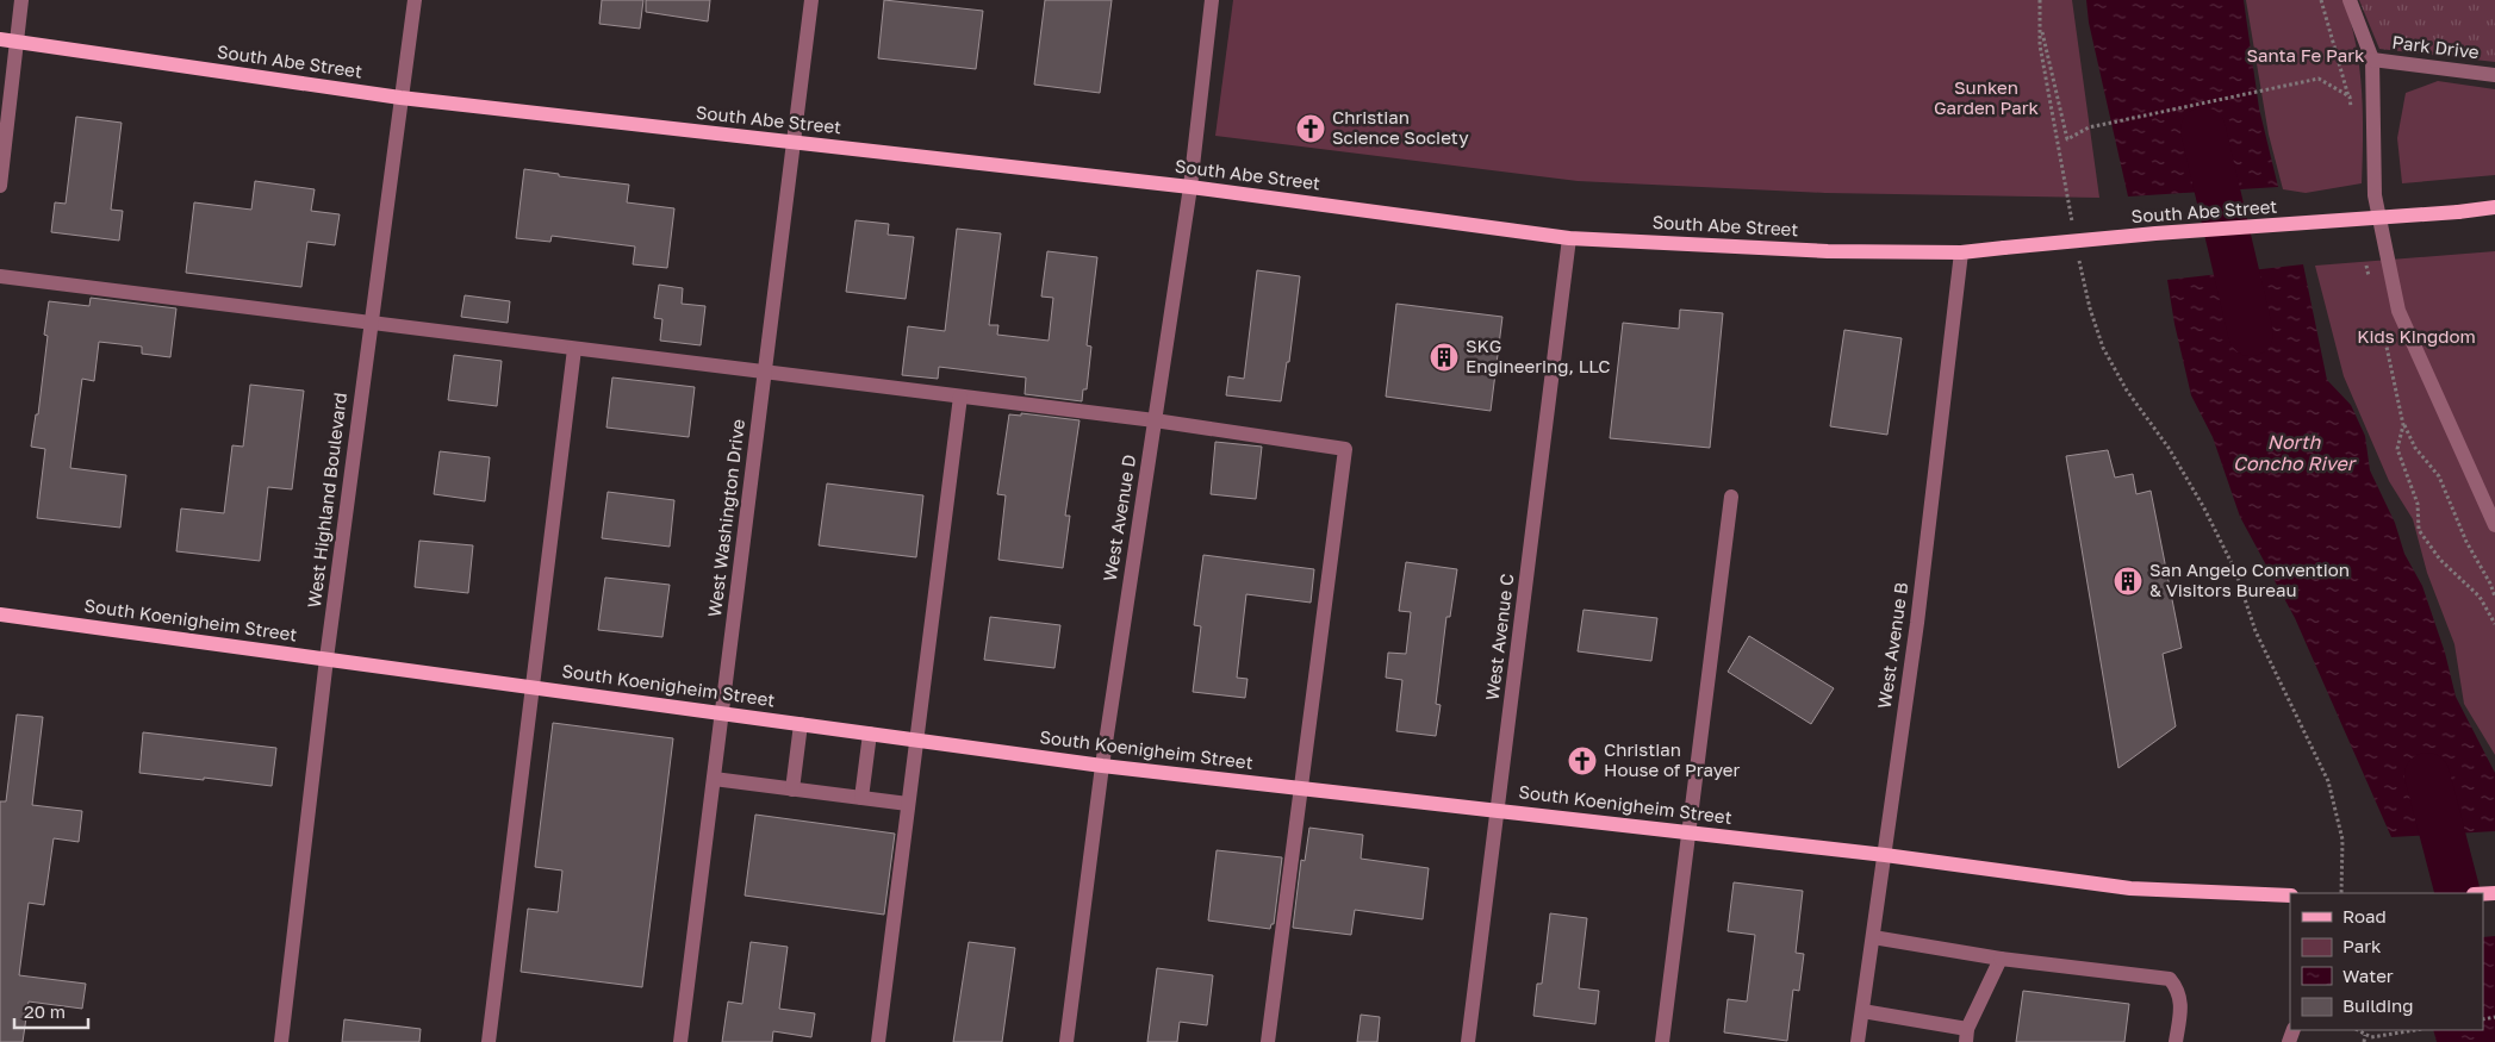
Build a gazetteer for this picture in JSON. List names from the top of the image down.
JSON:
{
  "streets": {
    "main road": ["South Abe Street", "South Koenigheim Street"],
    "street": [
      "Park Drive",
      "West Highland Boulevard",
      "West Washington Drive",
      "West Avenue D",
      "West Avenue C",
      "West Avenue B"
    ]
  },
  "crossings": [
    ["South Abe Street", "West Highland Boulevard"],
    ["South Abe Street", "West Washington Drive"],
    ["South Abe Street", "West Avenue D"],
    ["South Abe Street", "West Avenue C"],
    ["South Abe Street", "West Avenue B"],
    ["West Highland Boulevard", "South Koenigheim Street"],
    ["West Washington Drive", "South Koenigheim Street"],
    ["West Avenue D", "South Koenigheim Street"],
    ["South Koenigheim Street", "West Avenue C"],
    ["South Koenigheim Street", "West Avenue B"]
  ],
  "water": ["North Concho River"],
  "parks": ["Santa Fe Park", "Sunken Garden Park", "Kids Kingdom"],
  "places": {
    "church": ["Christian Science Society", "Christian House of Prayer"],
    "building": ["SKG Engineering, LLC", "San Angelo Convention & Visitors Bureau"]
  },
  "legend": [
    "Road",
    "Park",
    "Water",
    "Building"
  ],
  "scale_bar": "20 m"
}
